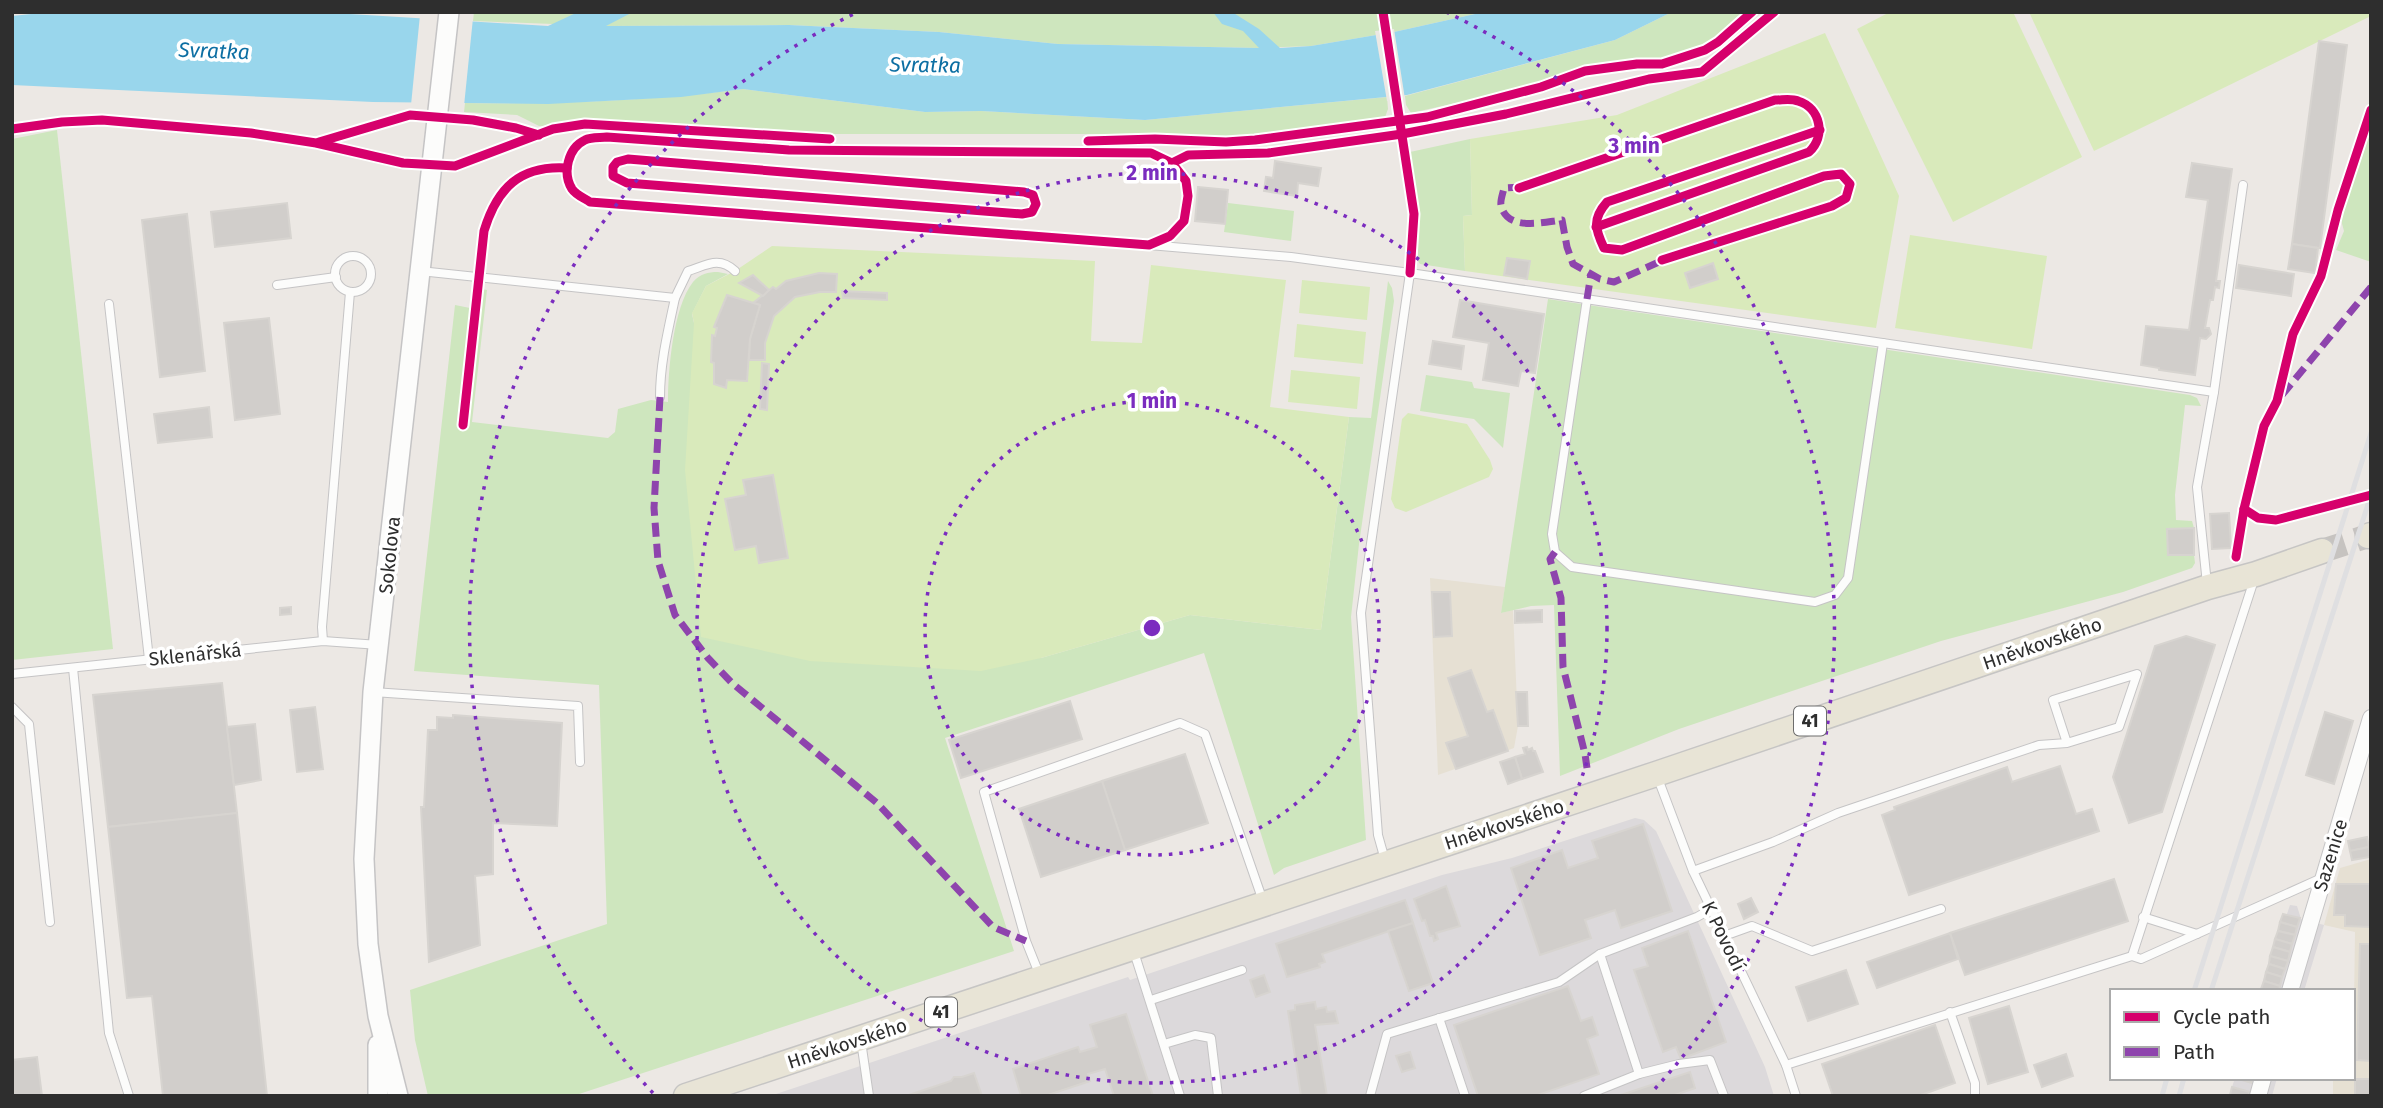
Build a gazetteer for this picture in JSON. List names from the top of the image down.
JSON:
{
  "streets": {
    "main road": ["Hněvkovského", "41"],
    "street": ["Sokolova", "Sazenice"],
    "lane": ["Sklenářská", "K Povodí"]
  },
  "crossings": [
    ["Sokolova", "Sklenářská"],
    ["Hněvkovského", "K Povodí"]
  ],
  "water": ["Svratka"],
  "legend": ["Cycle path", "Path"],
  "rings": ["3 min", "2 min", "1 min"]
}
